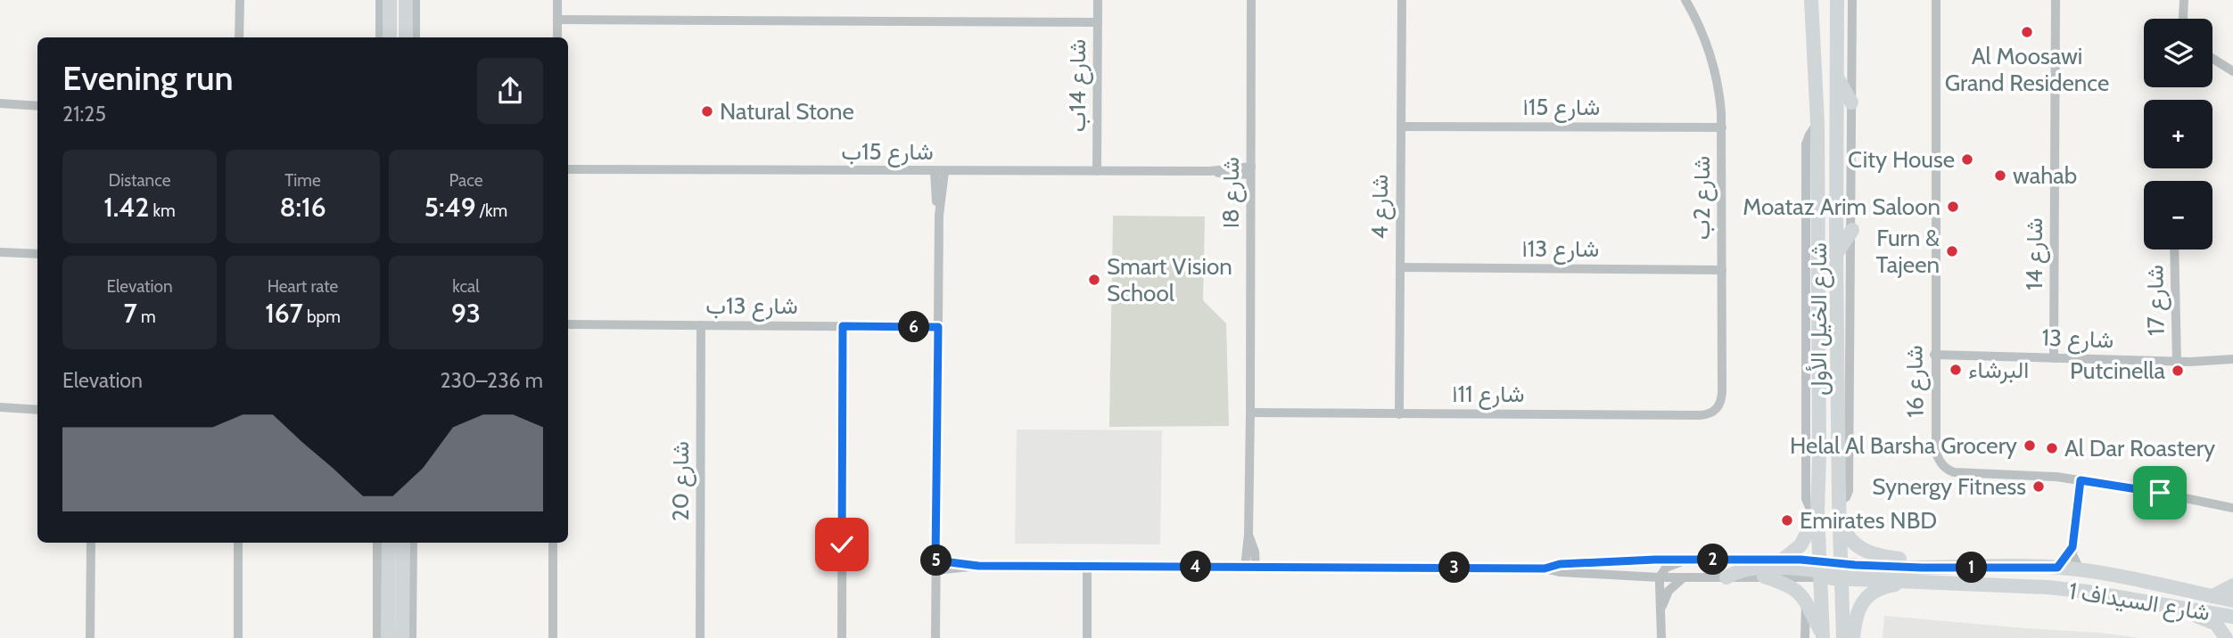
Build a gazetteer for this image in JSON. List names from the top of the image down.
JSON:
{
  "streets": {
    "main road": ["شارع الخيل الأول", "شارع السيداف 1"],
    "street": [
      "شارع 14ب",
      "شارع 15ا",
      "شارع 15ب",
      "شارع 8ا",
      "شارع 2ب",
      "شارع 4",
      "شارع 13ا",
      "شارع 14",
      "شارع 17",
      "شارع 13ب",
      "شارع 13",
      "شارع 16",
      "شارع 11ا",
      "شارع 20"
    ]
  },
  "crossings": [
    ["شارع 14ب", "شارع 15ب"],
    ["شارع 15ا", "شارع 2ب"],
    ["شارع 15ا", "شارع 4"],
    ["شارع 15ب", "شارع 8ا"],
    ["شارع 8ا", "شارع 11ا"],
    ["شارع 2ب", "شارع 13ا"],
    ["شارع 2ب", "شارع 11ا"],
    ["شارع 4", "شارع 13ا"],
    ["شارع 4", "شارع 11ا"],
    ["شارع 14", "شارع 13"],
    ["شارع 17", "شارع 13"],
    ["شارع 13ب", "شارع 20"],
    ["شارع الخيل الأول", "شارع السيداف 1"],
    ["شارع 13", "شارع 16"]
  ],
  "places": [
    "Al Moosawi Grand Residence",
    "Natural Stone",
    "City House",
    "wahab",
    "Moataz Arim Saloon",
    "Furn & Tajeen",
    "Smart Vision School",
    "البرشاء",
    "Putcinella",
    "Helal Al Barsha Grocery",
    "Al Dar Roastery",
    "Synergy Fitness",
    "Emirates NBD"
  ],
  "page": {
    "map_buttons": ["+", "−"],
    "heading": ["Evening run", "21:25"],
    "stats": [
      ["Distance", "1.42 km"],
      ["Time", "8:16"],
      ["Pace", "5:49 /km"],
      ["Elevation", "7 m"],
      ["Heart rate", "167 bpm"],
      ["kcal", "93"]
    ],
    "pins": [
      "6",
      "2",
      "5",
      "4",
      "1",
      "3"
    ],
    "chart": ["Elevation", "230–236 m"]
  }
}
